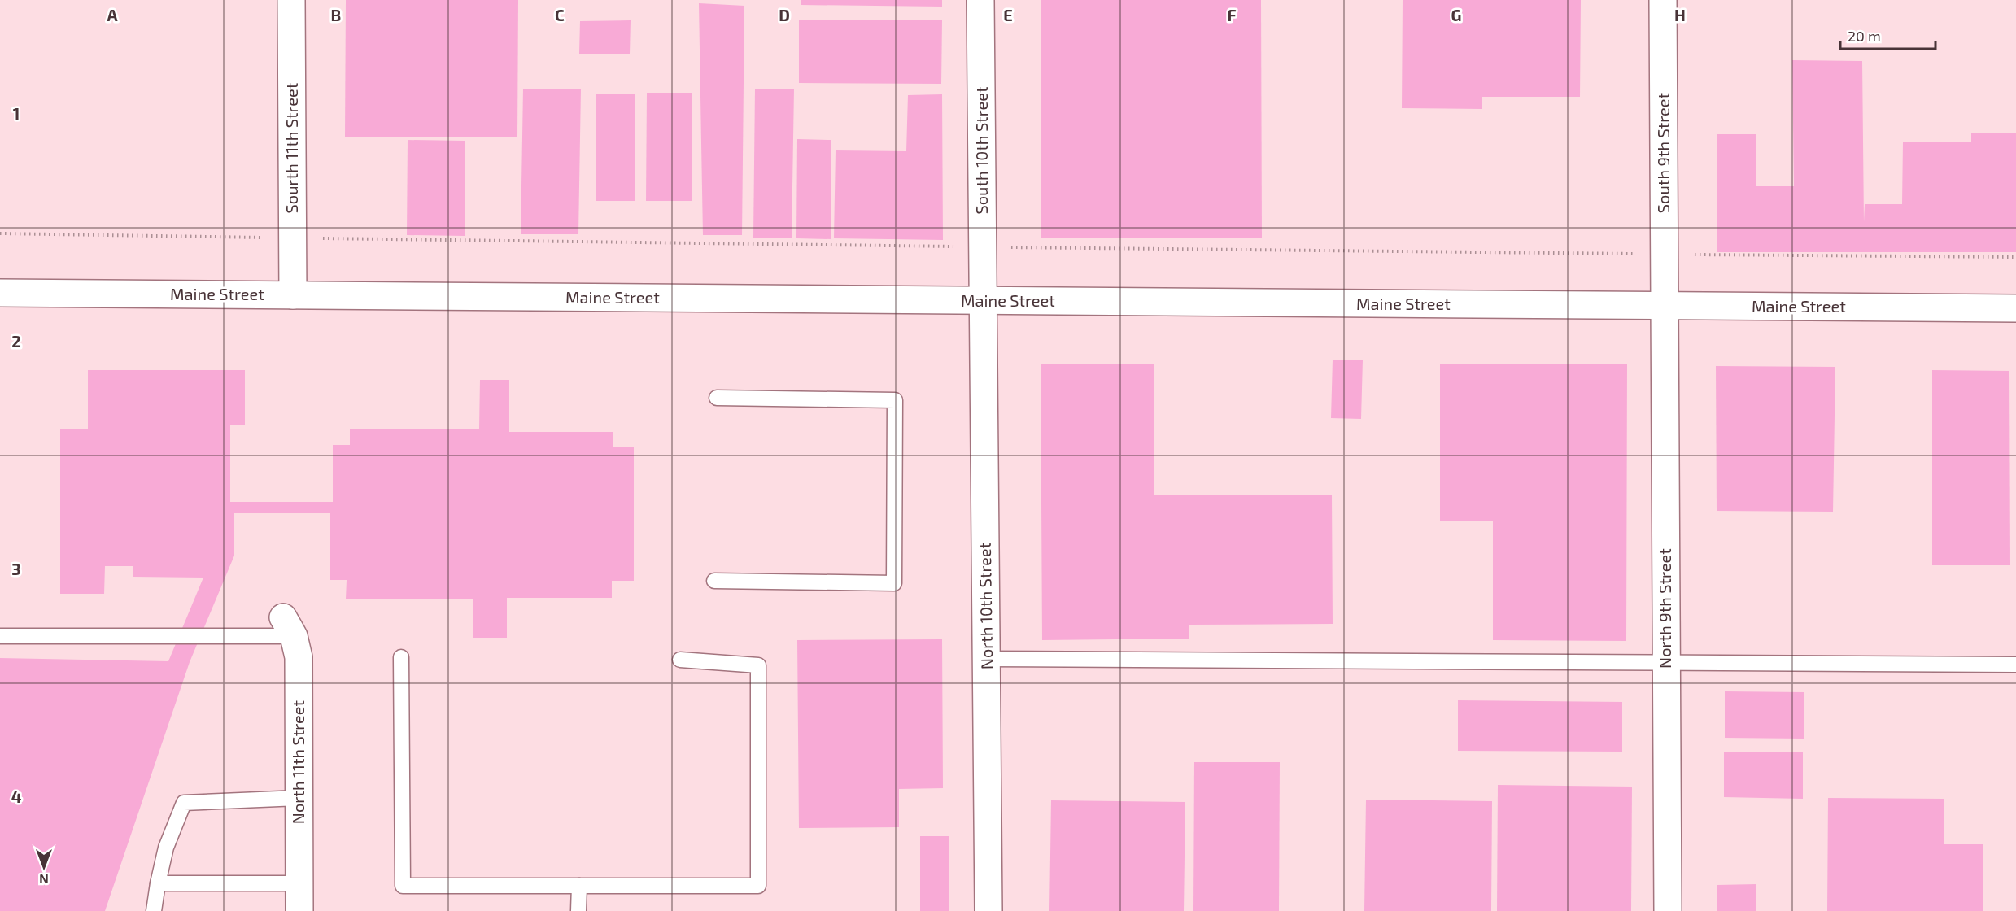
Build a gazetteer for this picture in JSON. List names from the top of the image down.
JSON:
{
  "streets": {
    "street": [
      "Sourth 11th Street",
      "South 10th Street",
      "South 9th Street",
      "Maine Street",
      "North 10th Street",
      "North 9th Street",
      "North 11th Street"
    ]
  },
  "crossings": [
    ["Sourth 11th Street", "Maine Street"],
    ["South 10th Street", "Maine Street"],
    ["South 10th Street", "North 10th Street"],
    ["South 9th Street", "Maine Street"],
    ["South 9th Street", "North 9th Street"],
    ["Maine Street", "North 10th Street"],
    ["Maine Street", "North 9th Street"]
  ],
  "scale_bar": "20 m",
  "north": "bottom",
  "grid": {
    "columns": [
      "A",
      "B",
      "C",
      "D",
      "E",
      "F",
      "G",
      "H"
    ],
    "rows": [
      "1",
      "2",
      "3",
      "4"
    ]
  }
}
